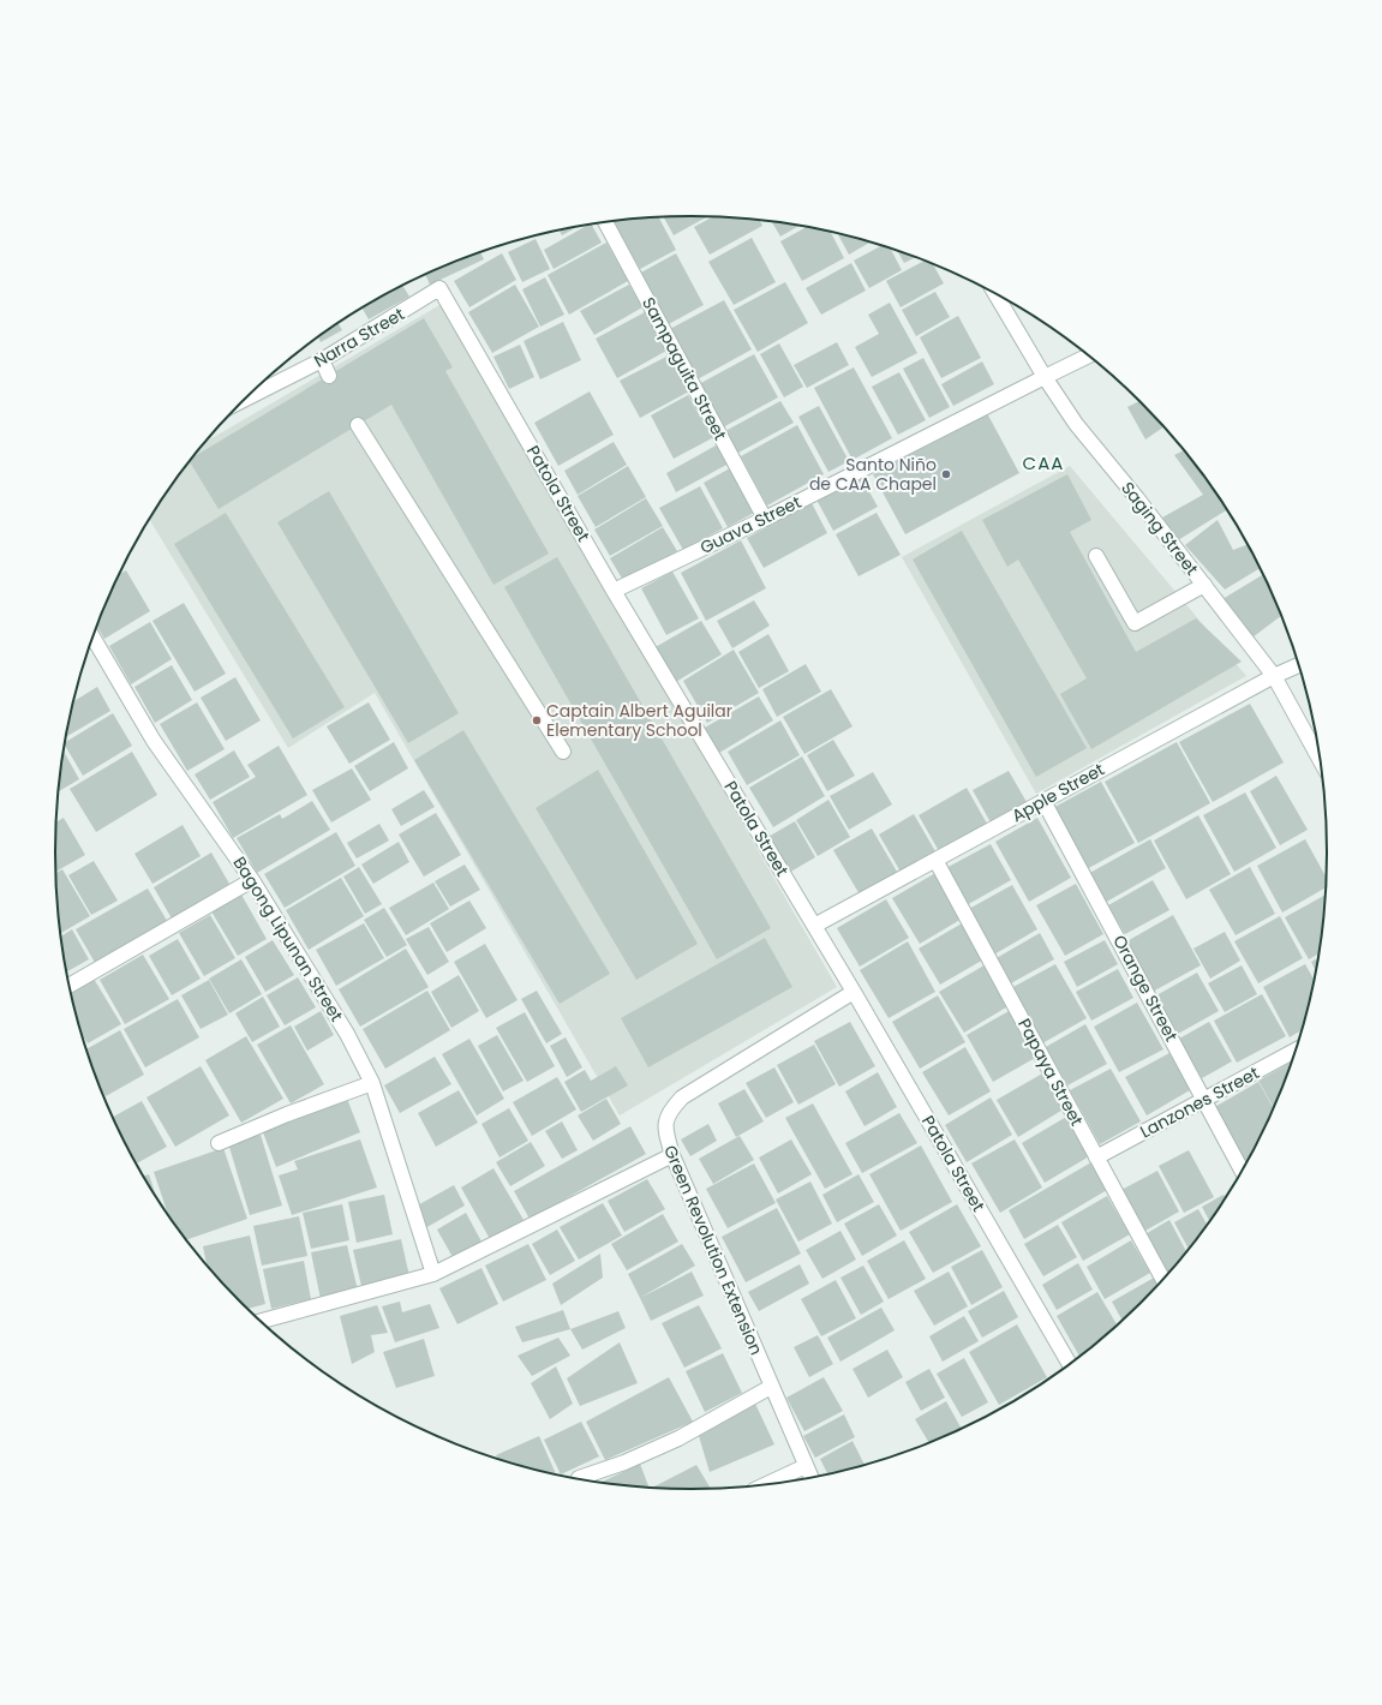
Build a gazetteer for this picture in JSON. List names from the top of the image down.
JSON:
{
  "streets": {
    "street": [
      "Narra Street",
      "Sampaguita Street",
      "Patola Street",
      "Guava Street",
      "Saging Street",
      "Apple Street",
      "Bagong Lipunan Street",
      "Orange Street",
      "Papaya Street",
      "Lanzones Street",
      "Green Revolution Extension"
    ]
  },
  "crossings": [
    ["Narra Street", "Patola Street"],
    ["Sampaguita Street", "Guava Street"],
    ["Patola Street", "Guava Street"],
    ["Patola Street", "Apple Street"],
    ["Patola Street", "Green Revolution Extension"],
    ["Guava Street", "Saging Street"],
    ["Saging Street", "Apple Street"],
    ["Apple Street", "Orange Street"],
    ["Apple Street", "Papaya Street"],
    ["Orange Street", "Lanzones Street"],
    ["Papaya Street", "Lanzones Street"]
  ],
  "districts": ["CAA"],
  "places": ["Santo Niño de CAA Chapel", "Captain Albert Aguilar Elementary School"]
}
